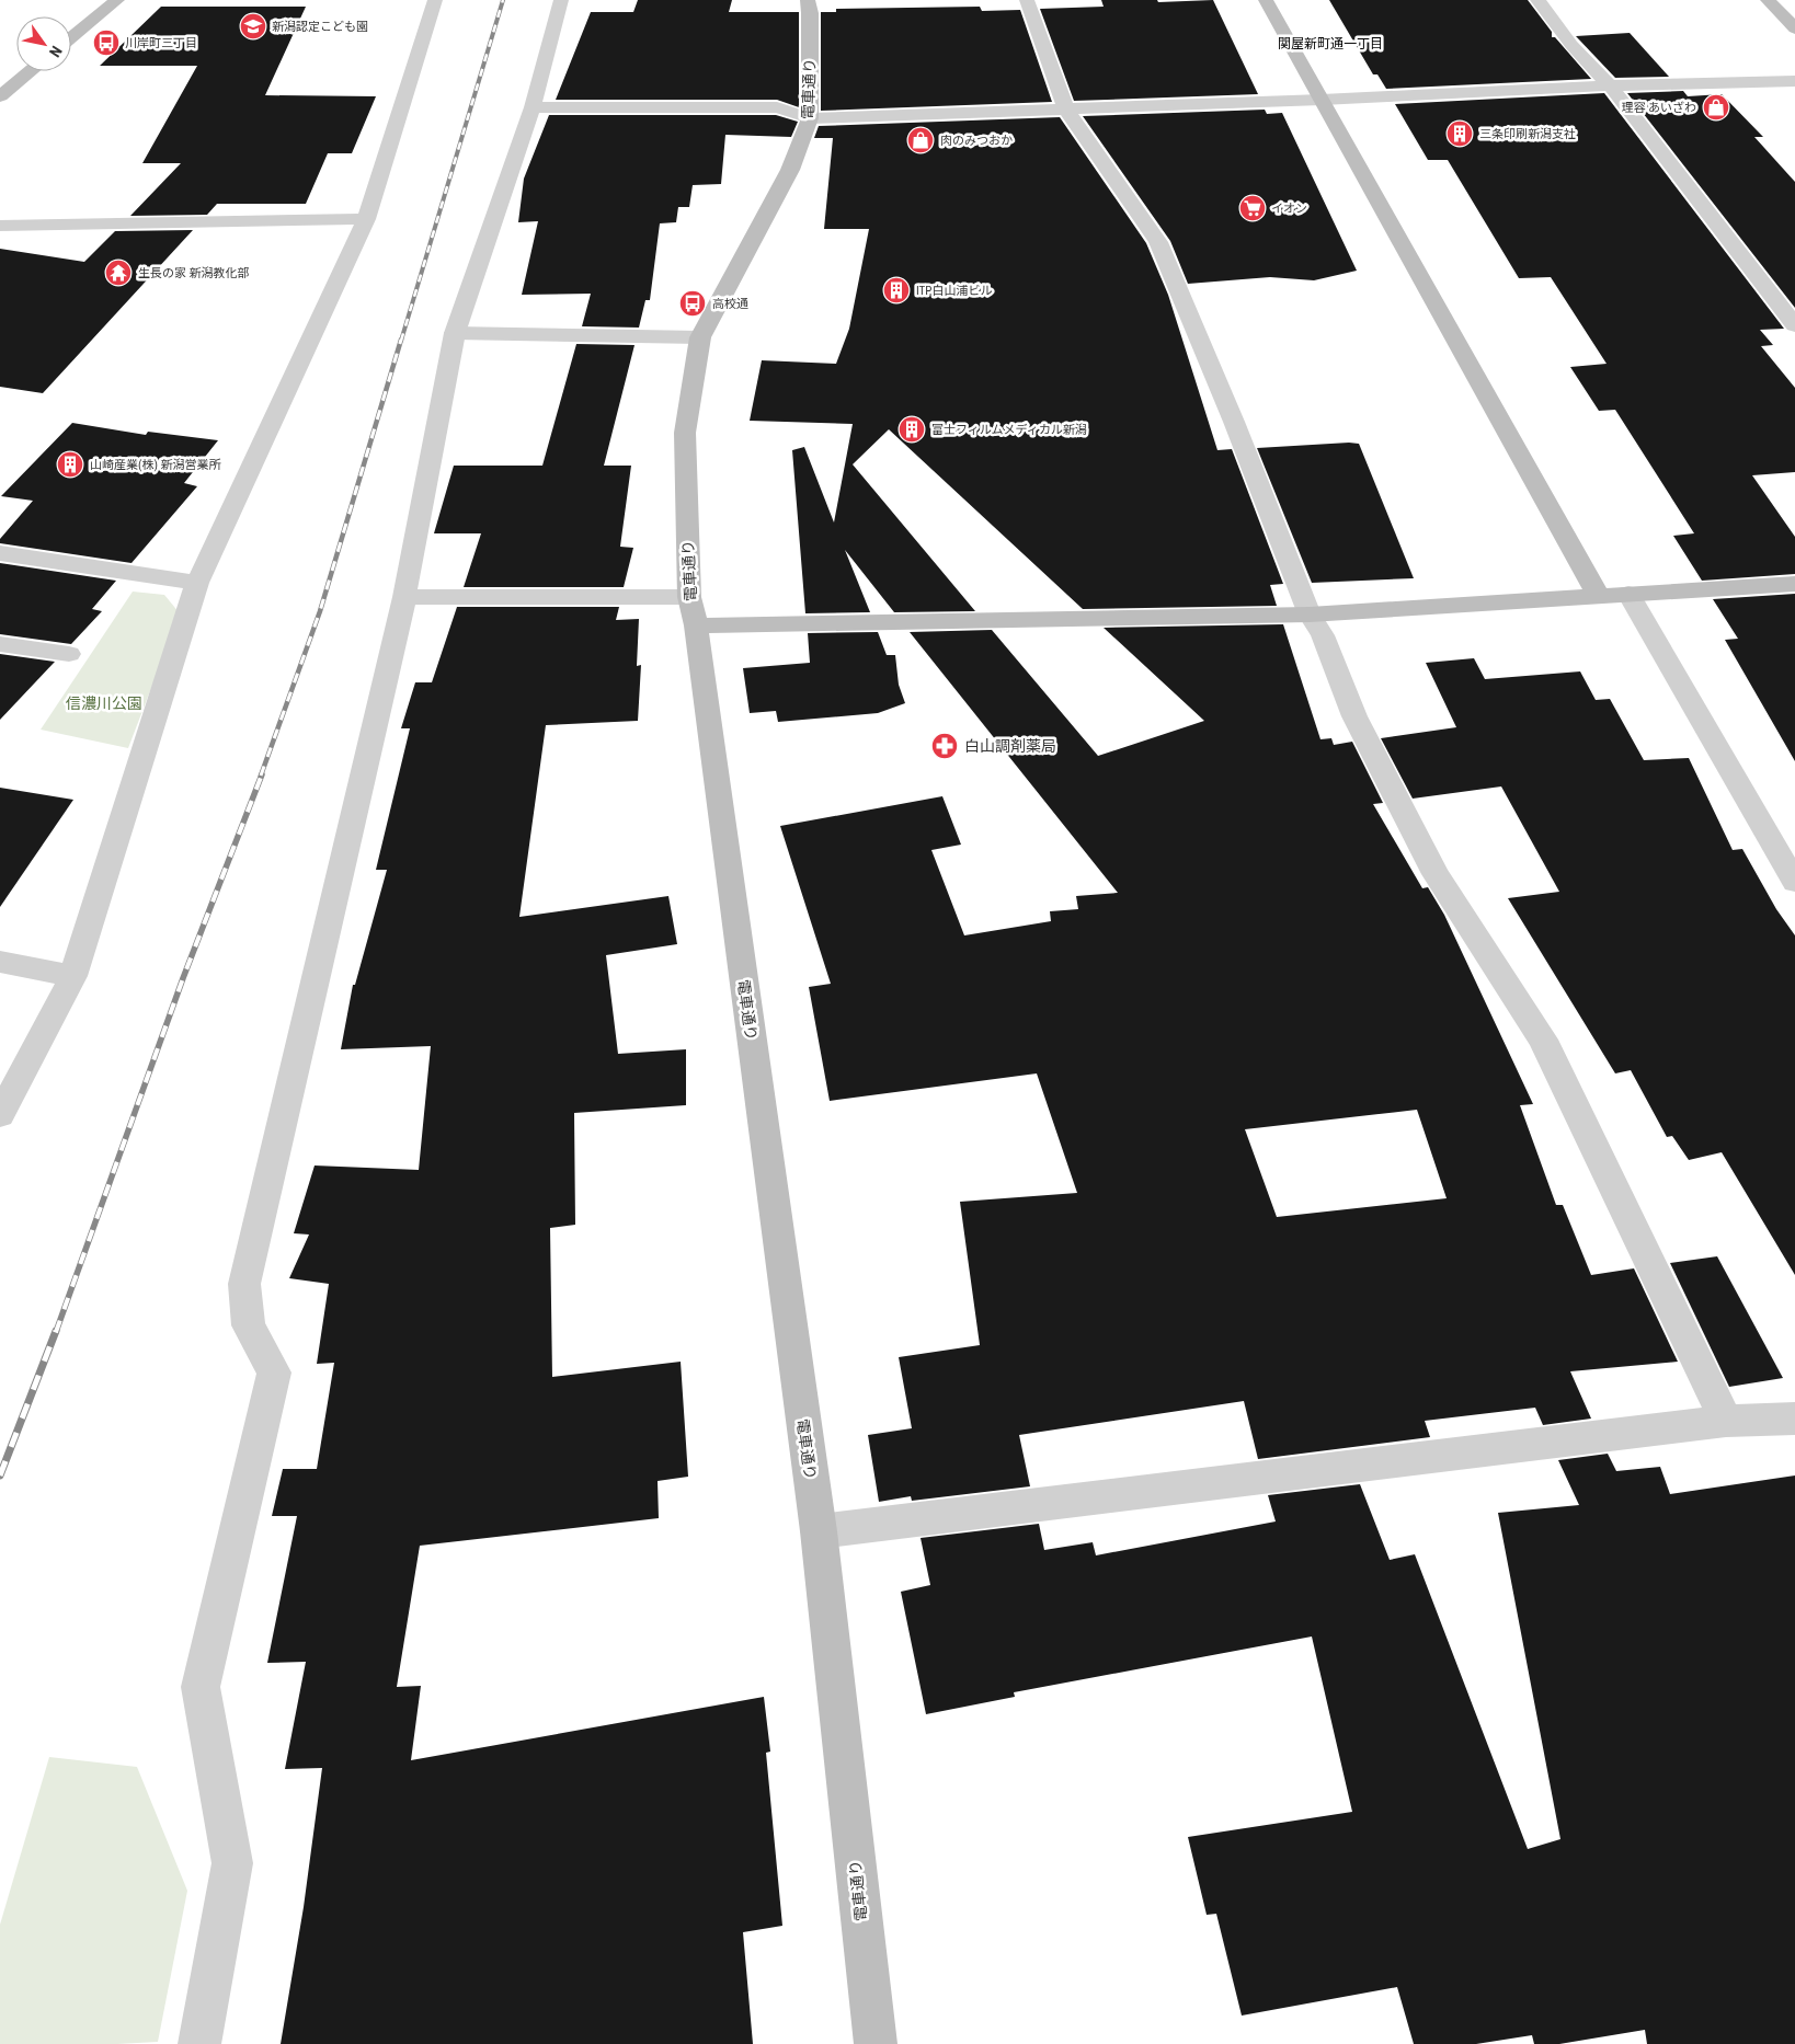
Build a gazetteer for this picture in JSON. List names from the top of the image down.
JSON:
{
  "streets": {
    "street": ["電車通り"]
  },
  "districts": ["関屋新町通一丁目"],
  "parks": ["信濃川公園"],
  "places": {
    "school or university": ["新潟認定こども園"],
    "bus stop": ["川岸町三丁目", "高校通"],
    "shop": ["理容 あいざわ", "肉のみつおか"],
    "building": [
      "三条印刷新潟支社",
      "ITP白山浦ビル",
      "富士フィルムメディカル新潟",
      "山崎産業(株) 新潟営業所"
    ],
    "supermarket": ["イオン"],
    "temple": ["生長の家 新潟教化部"],
    "pharmacy": ["白山調剤薬局"]
  },
  "north": "bottom right"
}
